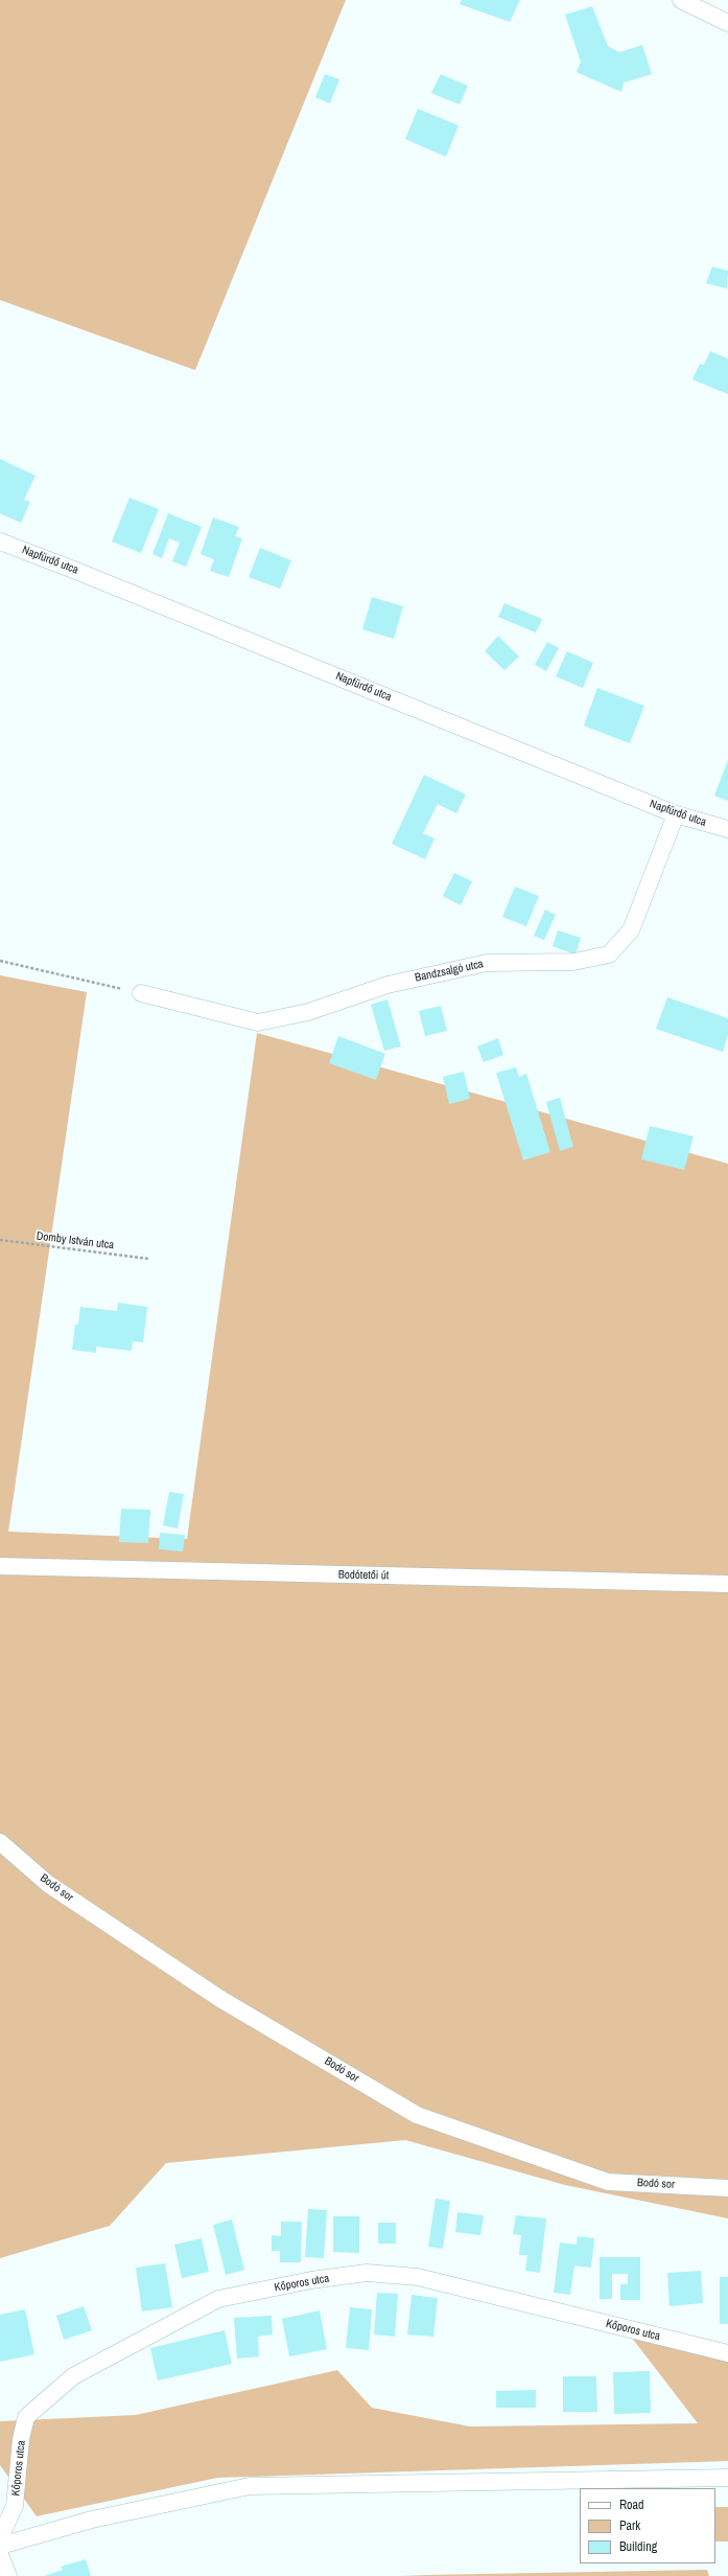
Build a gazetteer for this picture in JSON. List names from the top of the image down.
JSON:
{
  "streets": {
    "street": [
      "Napfürdő utca",
      "Bandzsalgó utca",
      "Bodótetői út",
      "Bodó sor",
      "Kőporos utca"
    ],
    "path": ["Domby István utca"]
  },
  "crossings": [
    ["Napfürdő utca", "Bandzsalgó utca"]
  ],
  "legend": ["Road", "Park", "Building"]
}
